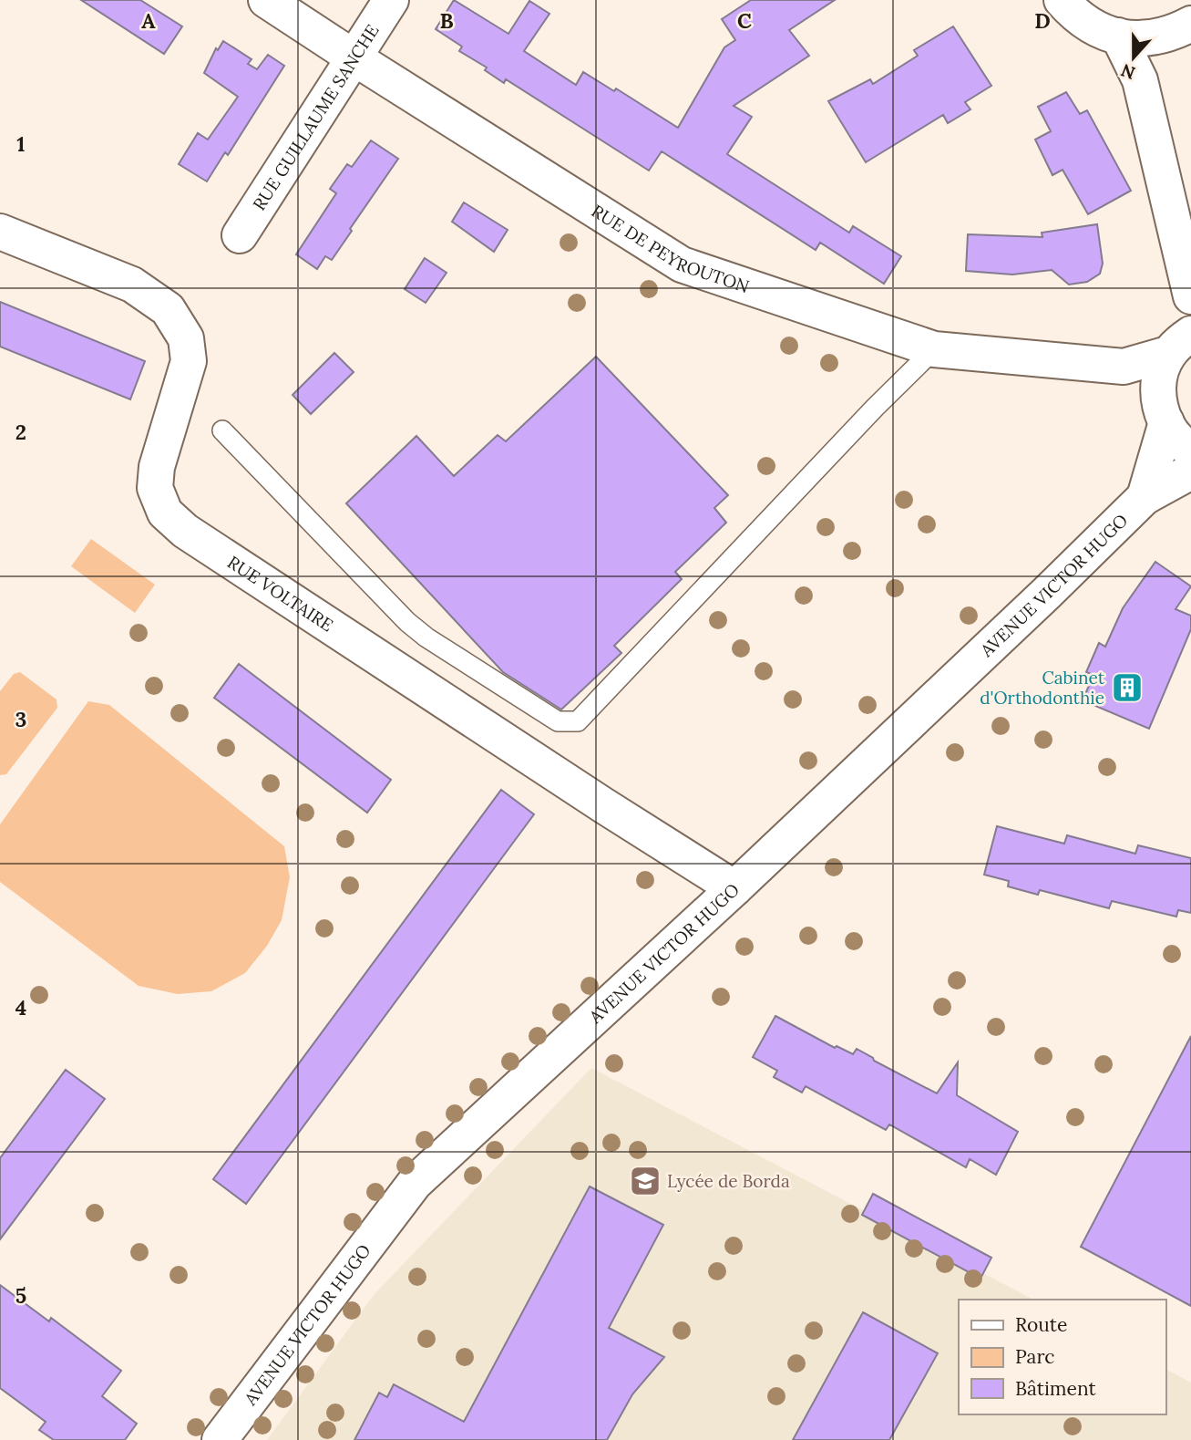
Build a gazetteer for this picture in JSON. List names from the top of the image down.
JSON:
{
  "streets": {
    "street": [
      "RUE GUILLAUME SANCHE",
      "RUE DE PEYROUTON",
      "AVENUE VICTOR HUGO",
      "RUE VOLTAIRE"
    ]
  },
  "crossings": [
    ["RUE GUILLAUME SANCHE", "RUE DE PEYROUTON"],
    ["AVENUE VICTOR HUGO", "RUE VOLTAIRE"]
  ],
  "places": {
    "building": ["Cabinet d'Orthodonthie"],
    "school or university": ["Lycée de Borda"]
  },
  "legend": ["Route", "Parc", "Bâtiment"],
  "north": "bottom",
  "grid": {
    "columns": [
      "A",
      "B",
      "C",
      "D"
    ],
    "rows": [
      "1",
      "2",
      "3",
      "4",
      "5"
    ]
  }
}
